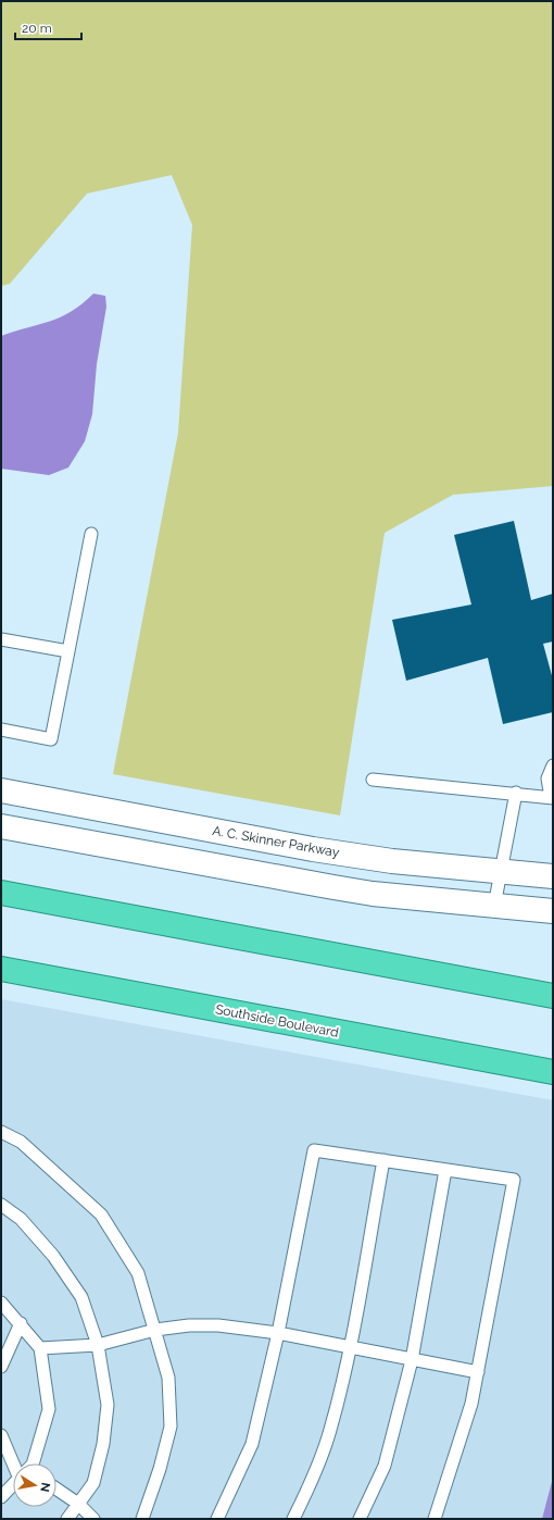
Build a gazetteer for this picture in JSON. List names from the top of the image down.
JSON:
{
  "streets": {
    "highway": ["Southside Boulevard"],
    "main road": ["A. C. Skinner Parkway"]
  },
  "scale_bar": "20 m",
  "north": "right"
}
